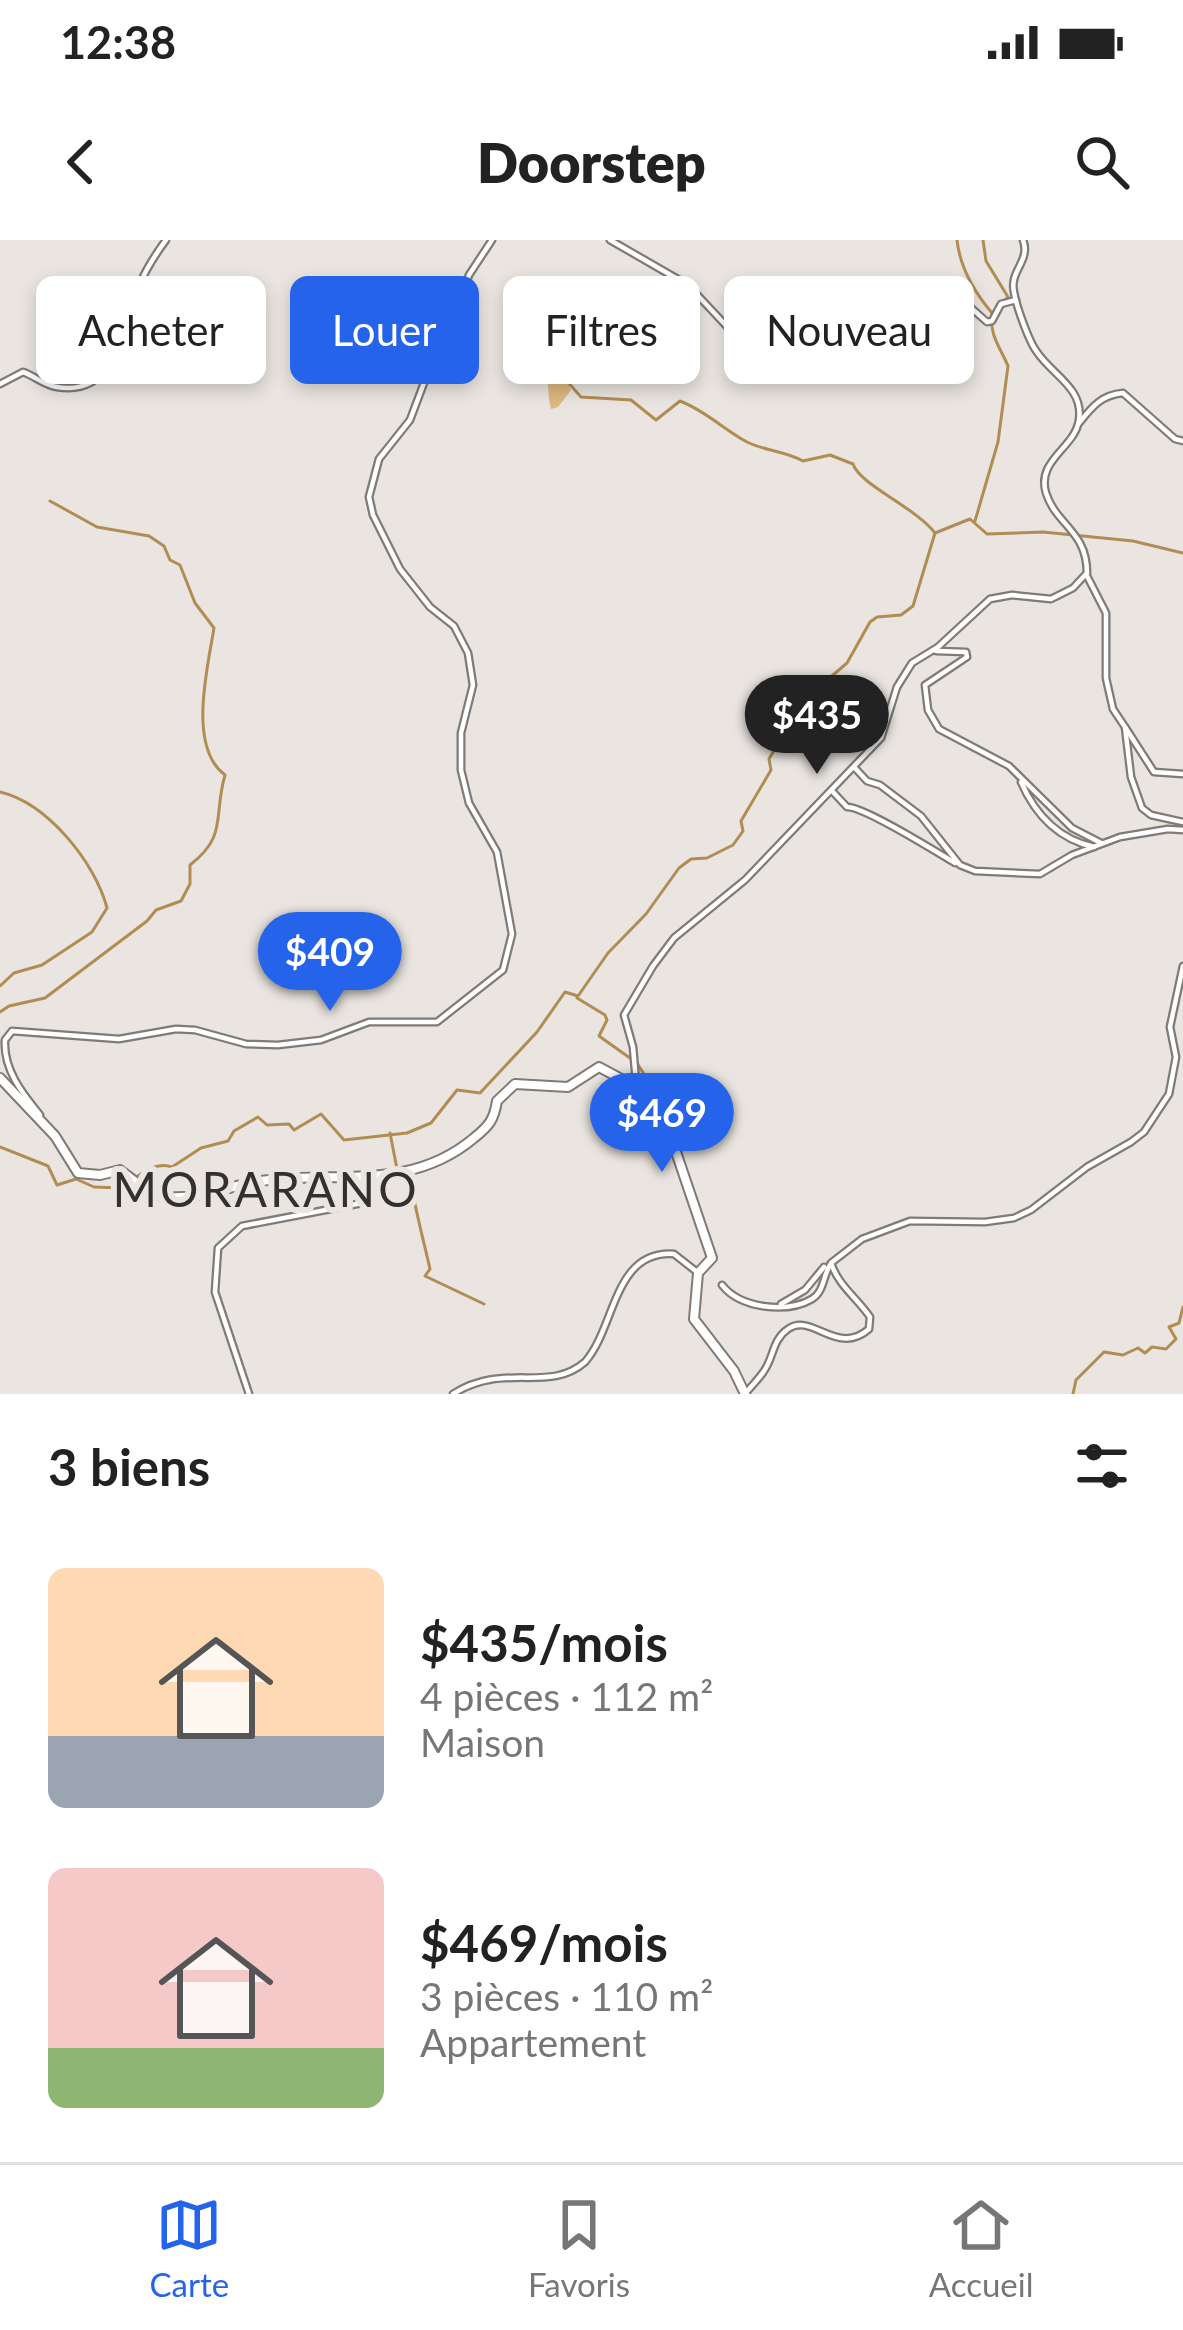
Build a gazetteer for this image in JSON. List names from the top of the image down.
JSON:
{
  "districts": ["MORARANO"],
  "page": {
    "status": "12:38",
    "header": "Doorstep",
    "chip": [
      "Acheter",
      "Louer",
      "Filtres",
      "Nouveau"
    ],
    "price": ["$435", "$409", "$469"],
    "heading": "3 biens",
    "list": [
      {
        "name": "$435/mois",
        "note": "4 pièces · 112 m² · Maison"
      },
      {
        "name": "$469/mois",
        "note": "3 pièces · 110 m² · Appartement"
      }
    ],
    "tabs": ["Carte", "Favoris", "Accueil"]
  }
}
